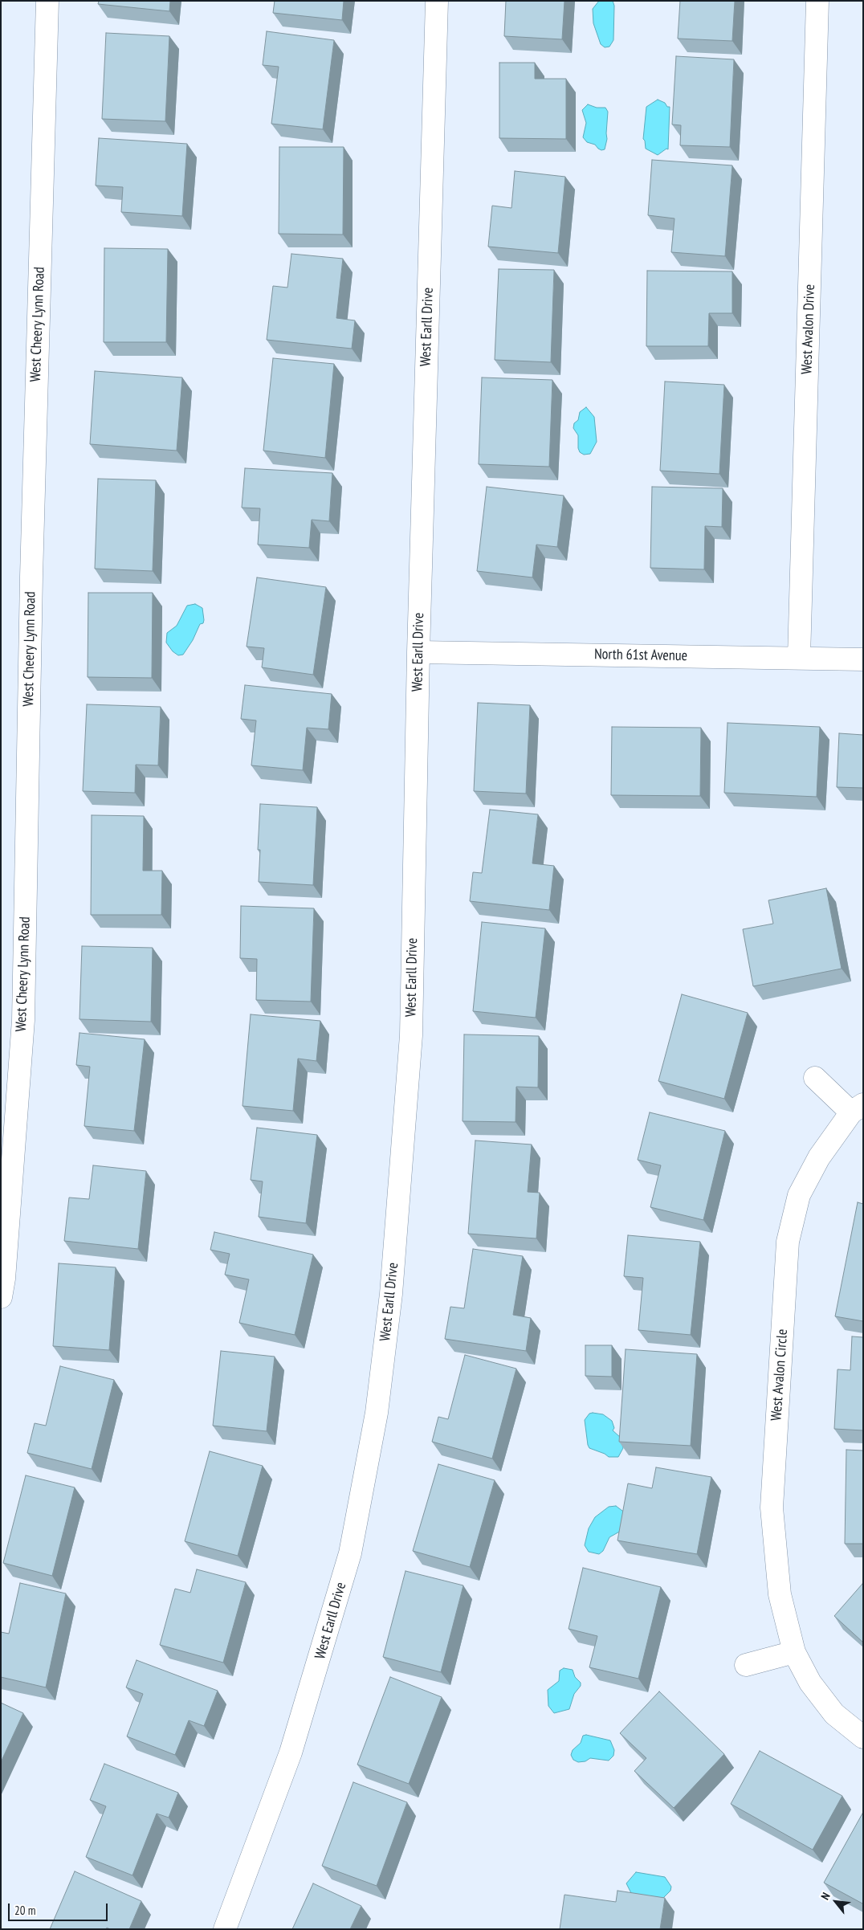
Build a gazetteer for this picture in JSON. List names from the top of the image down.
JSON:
{
  "streets": {
    "street": [
      "West Cheery Lynn Road",
      "West Earll Drive",
      "West Avalon Drive",
      "North 61st Avenue",
      "West Avalon Circle"
    ]
  },
  "crossings": [
    ["West Earll Drive", "North 61st Avenue"],
    ["West Avalon Drive", "North 61st Avenue"]
  ],
  "scale_bar": "20 m",
  "north": "top left"
}
